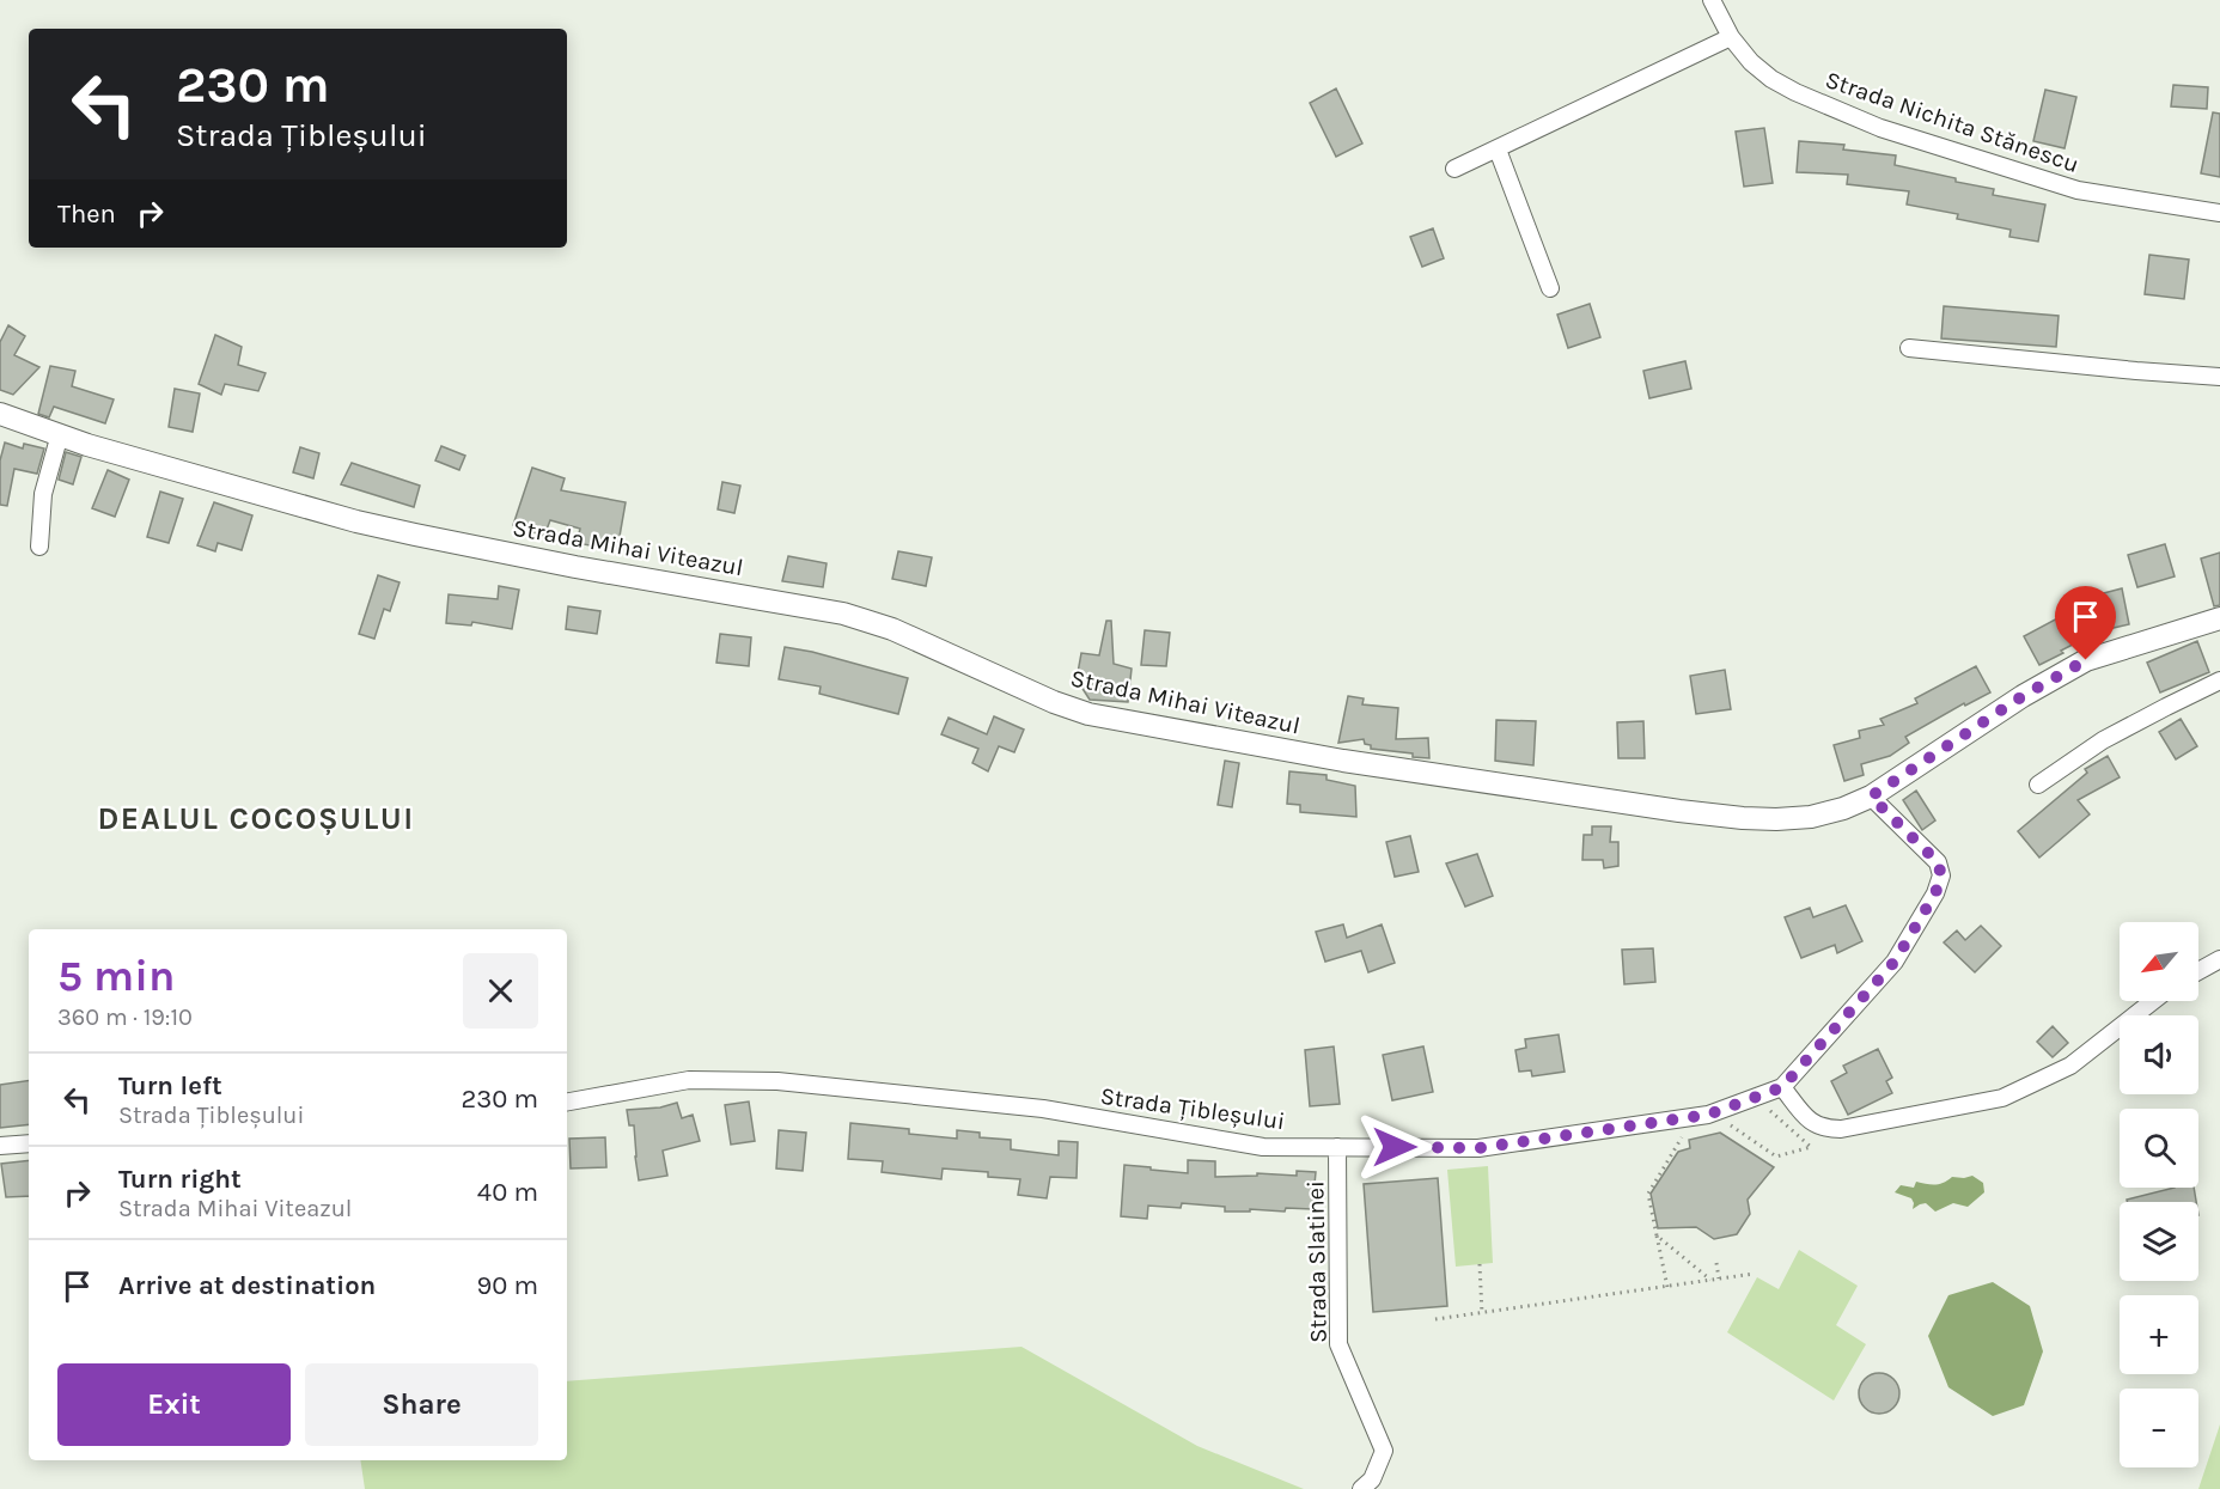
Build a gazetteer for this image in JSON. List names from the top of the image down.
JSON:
{
  "streets": {
    "main road": ["Strada Mihai Viteazul"],
    "street": ["Strada Nichita Stănescu", "Strada Țibleșului", "Strada Slatinei"]
  },
  "crossings": [
    ["Strada Mihai Viteazul", "Strada Țibleșului"],
    ["Strada Țibleșului", "Strada Slatinei"]
  ],
  "districts": ["DEALUL COCOȘULUI"],
  "north": "bottom left",
  "page": {
    "turn": ["230 m", "Strada Țibleșului"],
    "then": "Then",
    "map_buttons": ["+", "−"],
    "heading": ["5 min", "360 m · 19:10"],
    "list": [
      {
        "name": "Turn left",
        "note": "Strada Țibleșului",
        "value": "230 m"
      },
      {
        "name": "Turn right",
        "note": "Strada Mihai Viteazul",
        "value": "40 m"
      },
      {
        "name": "Arrive at destination",
        "value": "90 m"
      }
    ],
    "buttons": ["Exit", "Share"]
  }
}
